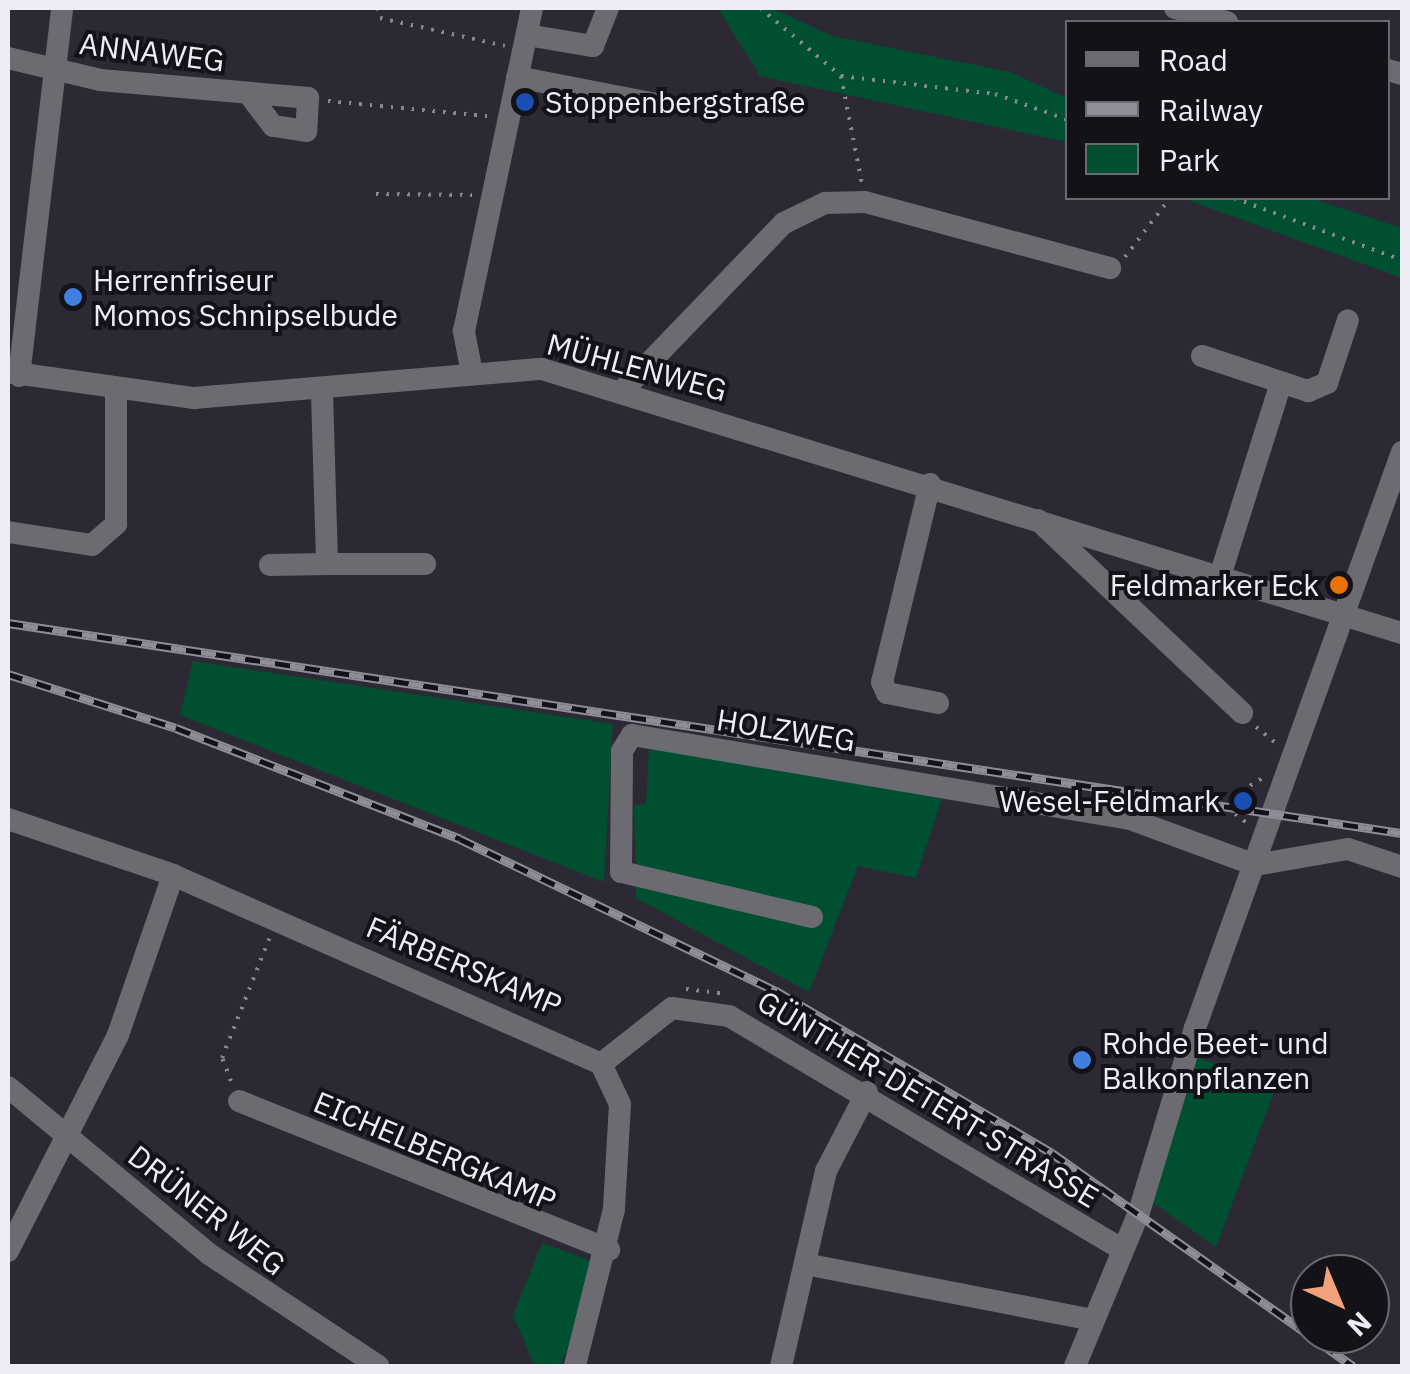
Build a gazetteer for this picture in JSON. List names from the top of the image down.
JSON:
{
  "streets": {
    "street": [
      "ANNAWEG",
      "MÜHLENWEG",
      "HOLZWEG",
      "FÄRBERSKAMP",
      "GÜNTHER-DETERT-STRASSE",
      "EICHELBERGKAMP",
      "DRÜNER WEG"
    ]
  },
  "crossings": [
    ["FÄRBERSKAMP", "GÜNTHER-DETERT-STRASSE"]
  ],
  "places": [
    "Stoppenbergstraße",
    "Herrenfriseur Momos Schnipselbude",
    "Feldmarker Eck",
    "Wesel-Feldmark",
    "Rohde Beet- und Balkonpflanzen"
  ],
  "legend": ["Road", "Railway", "Park"],
  "north": "bottom right"
}
